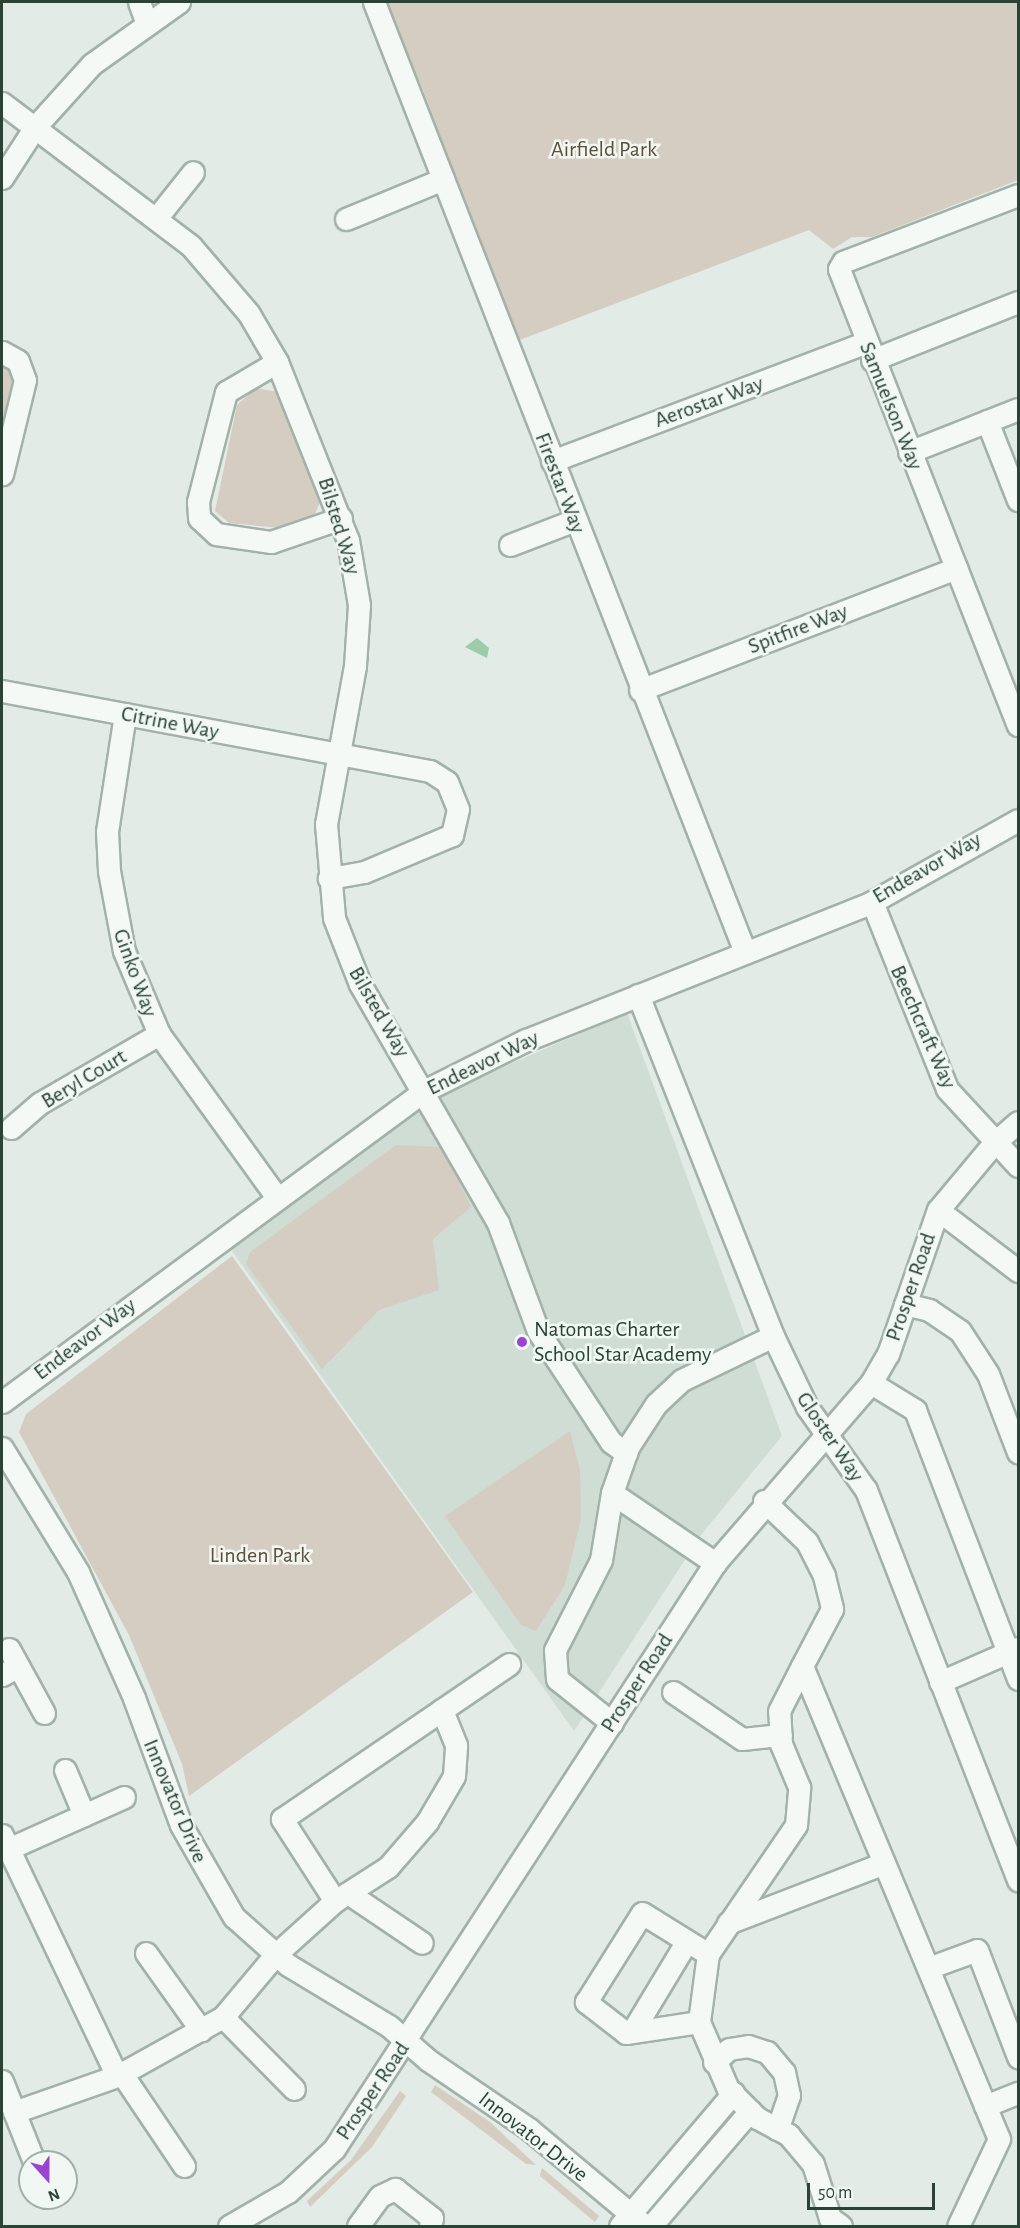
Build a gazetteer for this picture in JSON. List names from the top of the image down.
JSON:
{
  "streets": {
    "street": [
      "Aerostar Way",
      "Samuelson Way",
      "Firestar Way",
      "Bilsted Way",
      "Spitfire Way",
      "Citrine Way",
      "Endeavor Way",
      "Ginko Way",
      "Beechcraft Way",
      "Beryl Court",
      "Prosper Road",
      "Gloster Way",
      "Innovator Drive"
    ]
  },
  "crossings": [
    ["Aerostar Way", "Samuelson Way"],
    ["Aerostar Way", "Firestar Way"],
    ["Samuelson Way", "Spitfire Way"],
    ["Firestar Way", "Spitfire Way"],
    ["Firestar Way", "Endeavor Way"],
    ["Bilsted Way", "Citrine Way"],
    ["Bilsted Way", "Endeavor Way"],
    ["Citrine Way", "Ginko Way"],
    ["Endeavor Way", "Ginko Way"],
    ["Endeavor Way", "Beechcraft Way"],
    ["Endeavor Way", "Gloster Way"],
    ["Ginko Way", "Beryl Court"],
    ["Beechcraft Way", "Prosper Road"],
    ["Prosper Road", "Gloster Way"],
    ["Prosper Road", "Innovator Drive"]
  ],
  "parks": ["Airfield Park", "Linden Park"],
  "places": ["Natomas Charter School Star Academy"],
  "scale_bar": "50 m",
  "north": "bottom"
}
